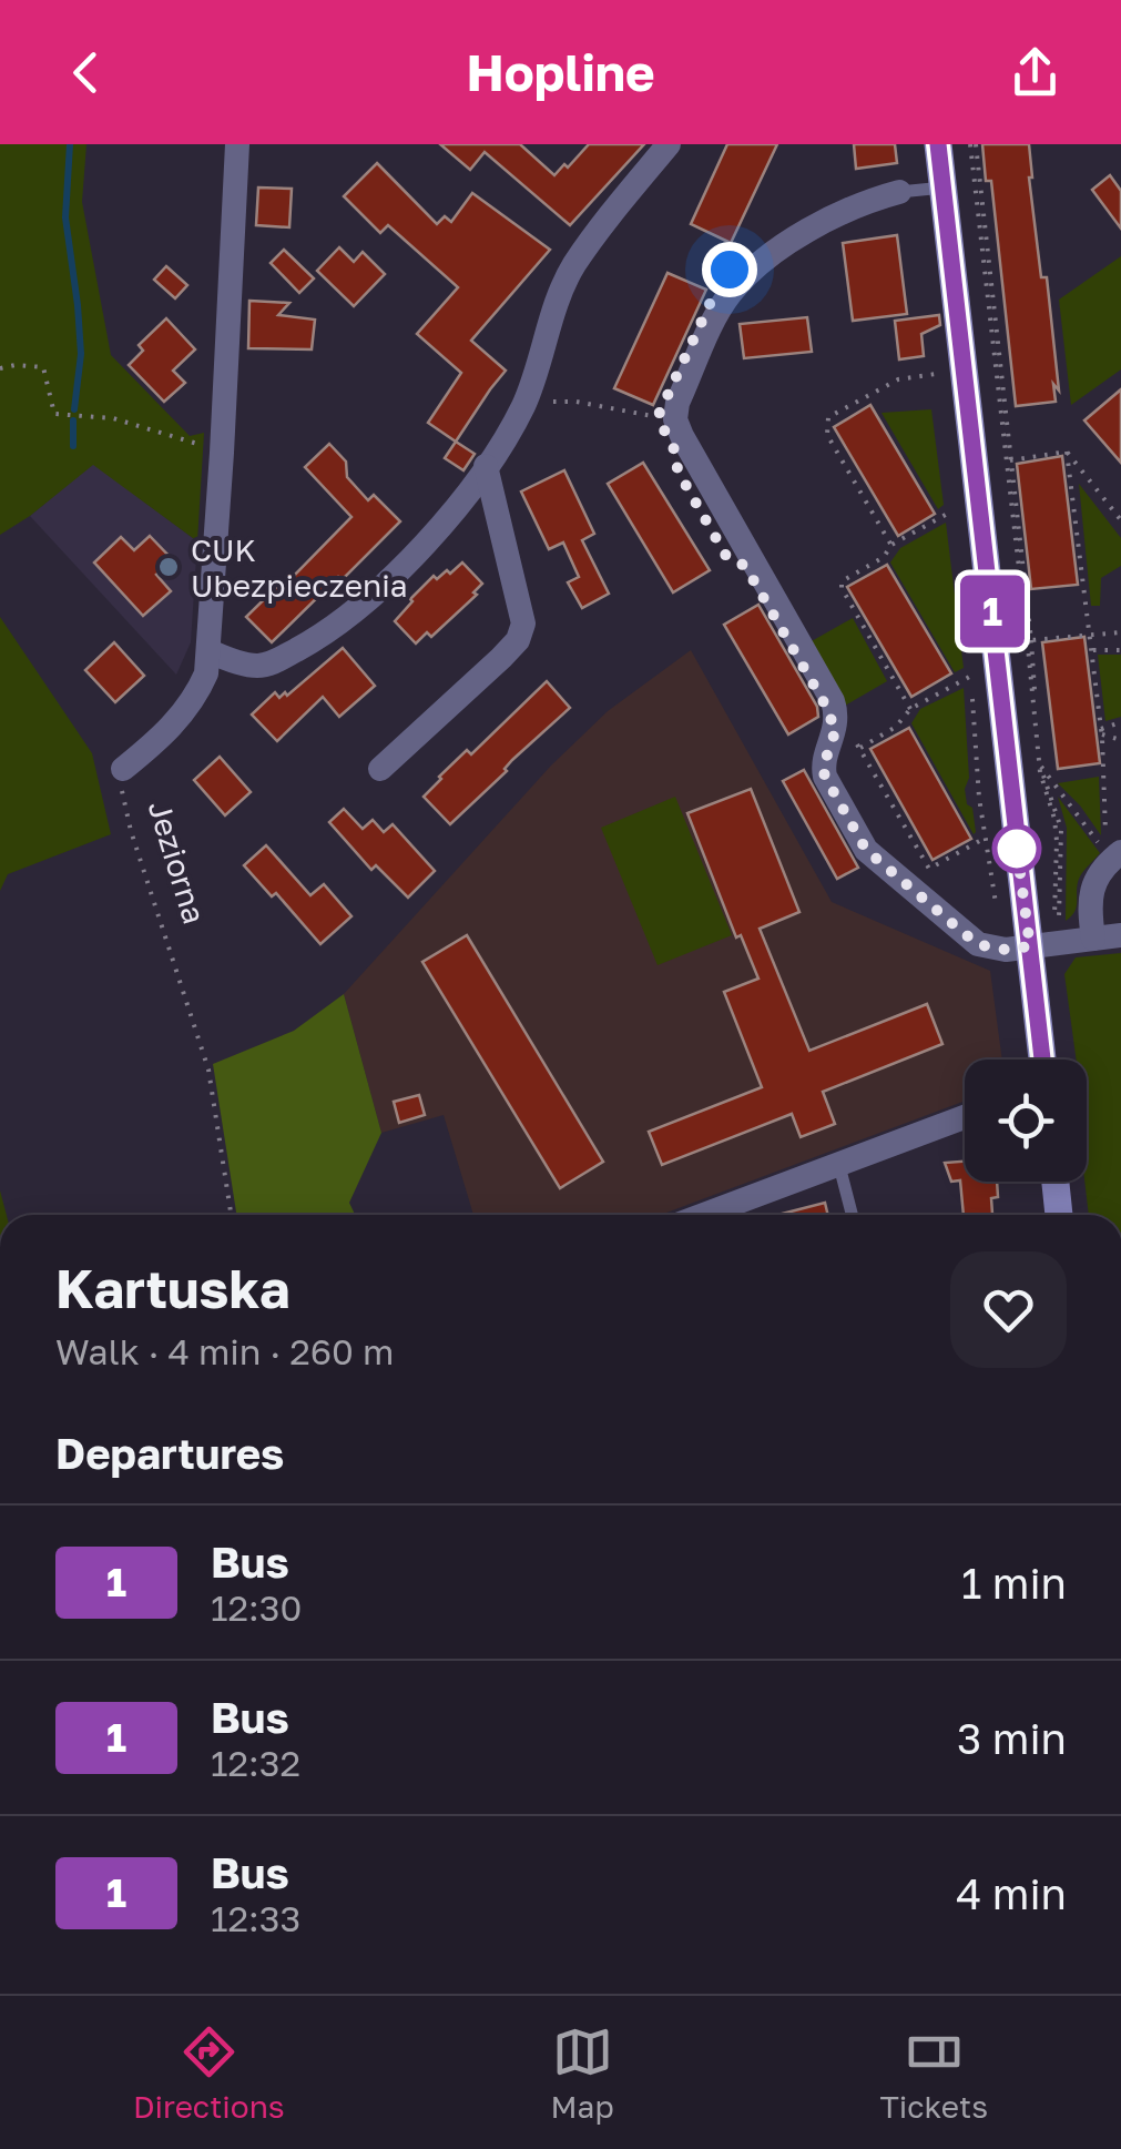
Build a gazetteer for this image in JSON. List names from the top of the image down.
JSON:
{
  "streets": {
    "street": ["Jeziorna"]
  },
  "places": ["CUK Ubezpieczenia"],
  "lines": ["bus line 1"],
  "page": {
    "header": "Hopline",
    "on_map": "1",
    "heading": [
      ["Kartuska", "Walk · 4 min · 260 m"],
      "Departures"
    ],
    "list": [
      {
        "mark": "1",
        "name": "Bus",
        "note": "12:30",
        "value": "1 min"
      },
      {
        "mark": "1",
        "name": "Bus",
        "note": "12:32",
        "value": "3 min"
      },
      {
        "mark": "1",
        "name": "Bus",
        "note": "12:33",
        "value": "4 min"
      }
    ],
    "tabs": ["Directions", "Map", "Tickets"]
  }
}
